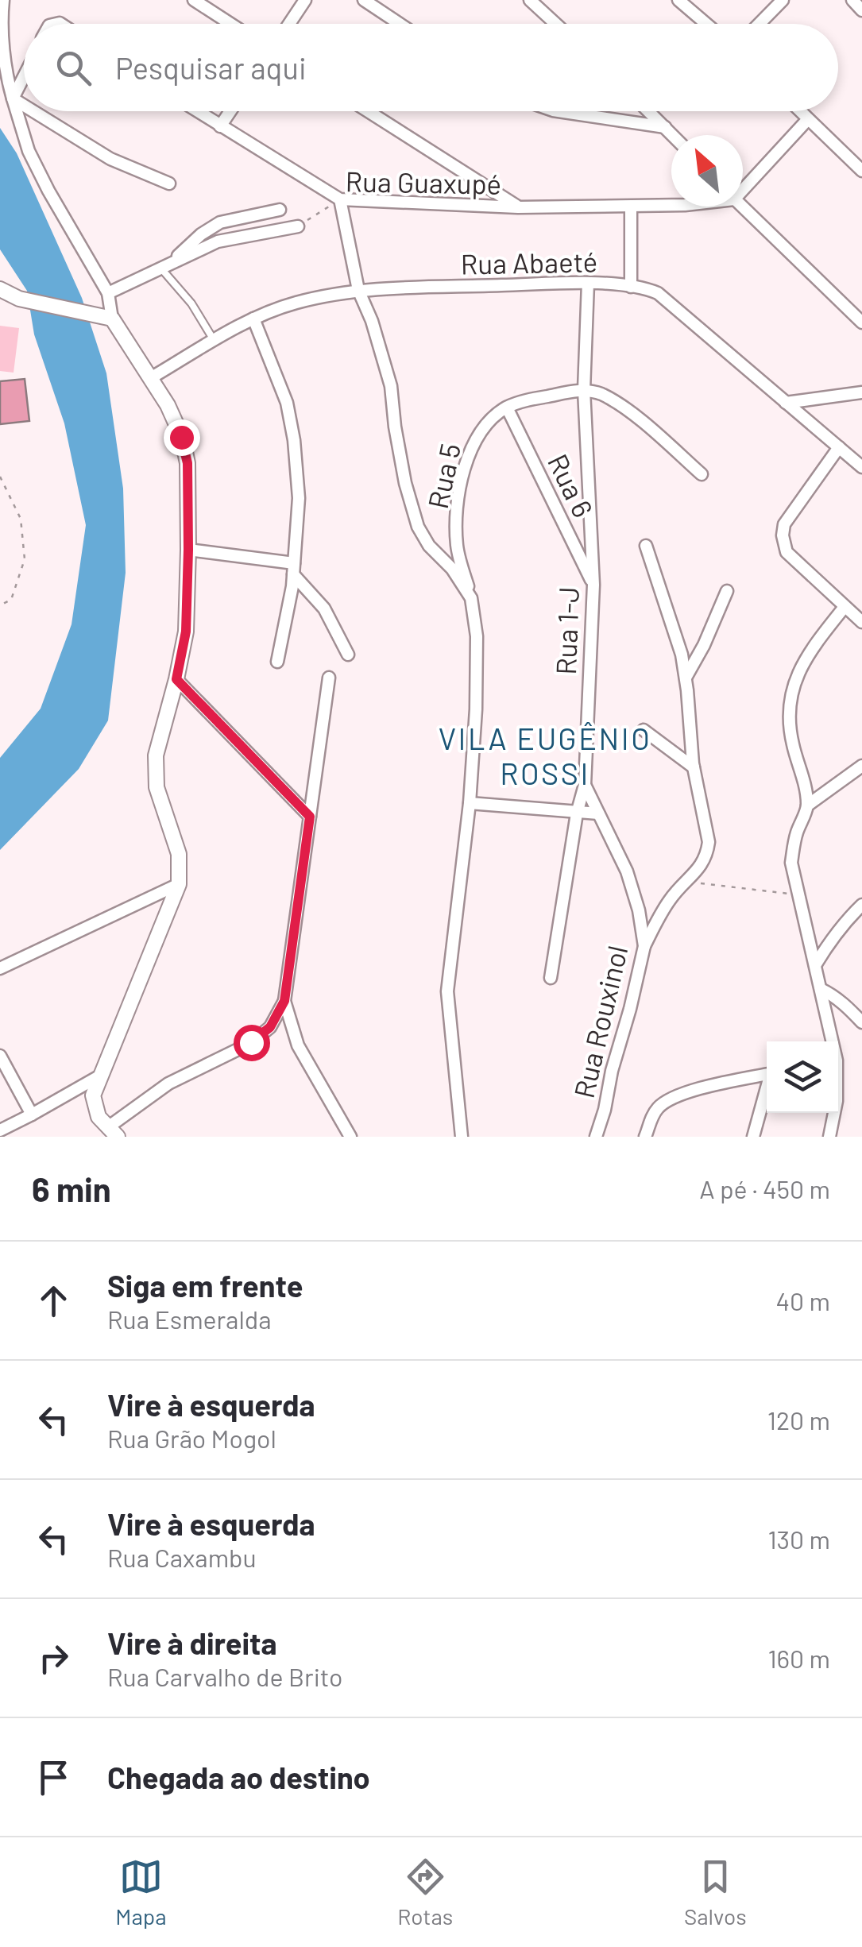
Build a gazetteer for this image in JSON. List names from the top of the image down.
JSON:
{
  "streets": {
    "street": [
      "Rua Guaxupé",
      "Rua Abaeté",
      "Rua 5",
      "Rua 6",
      "Rua 1-J",
      "Rua Rouxinol"
    ]
  },
  "crossings": [
    ["Rua Abaeté", "Rua 1-J"],
    ["Rua 5", "Rua 6"],
    ["Rua 5", "Rua 1-J"],
    ["Rua 6", "Rua 1-J"],
    ["Rua 1-J", "Rua Rouxinol"]
  ],
  "districts": ["VILA EUGÊNIO ROSSI"],
  "north": "top left",
  "page": {
    "search": "Pesquisar aqui",
    "heading": ["6 min", "A pé · 450 m"],
    "list": [
      ["Siga em frente", "Rua Esmeralda", "40 m"],
      ["Vire à esquerda", "Rua Grão Mogol", "120 m"],
      ["Vire à esquerda", "Rua Caxambu", "130 m"],
      ["Vire à direita", "Rua Carvalho de Brito", "160 m"],
      "Chegada ao destino"
    ],
    "nav": ["Mapa", "Rotas", "Salvos"]
  }
}
